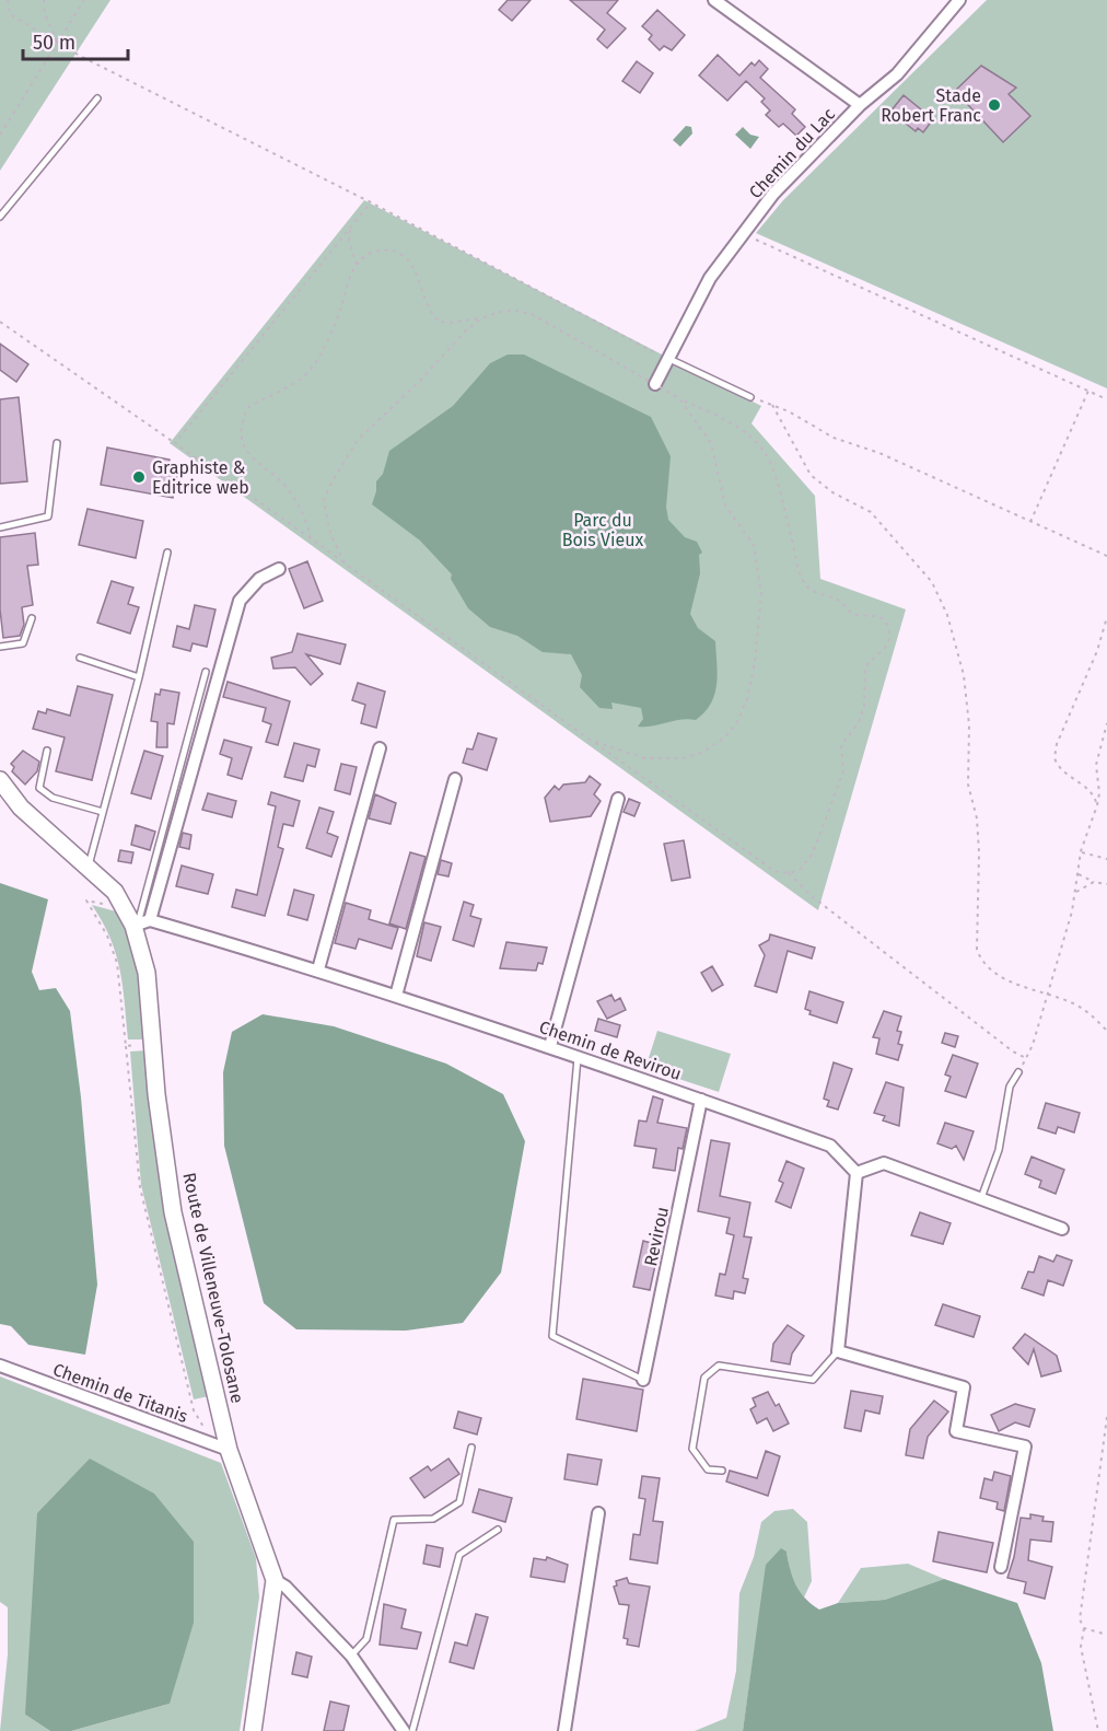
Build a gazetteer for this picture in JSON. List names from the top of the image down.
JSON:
{
  "streets": {
    "street": [
      "Chemin du Lac",
      "Chemin de Revirou",
      "Revirou",
      "Route de Villeneuve-Tolosane",
      "Chemin de Titanis"
    ]
  },
  "crossings": [
    ["Chemin de Revirou", "Revirou"],
    ["Chemin de Revirou", "Route de Villeneuve-Tolosane"],
    ["Route de Villeneuve-Tolosane", "Chemin de Titanis"]
  ],
  "parks": ["Parc du Bois Vieux"],
  "places": ["Stade Robert Franc", "Graphiste & Editrice web"],
  "scale_bar": "50 m"
}
